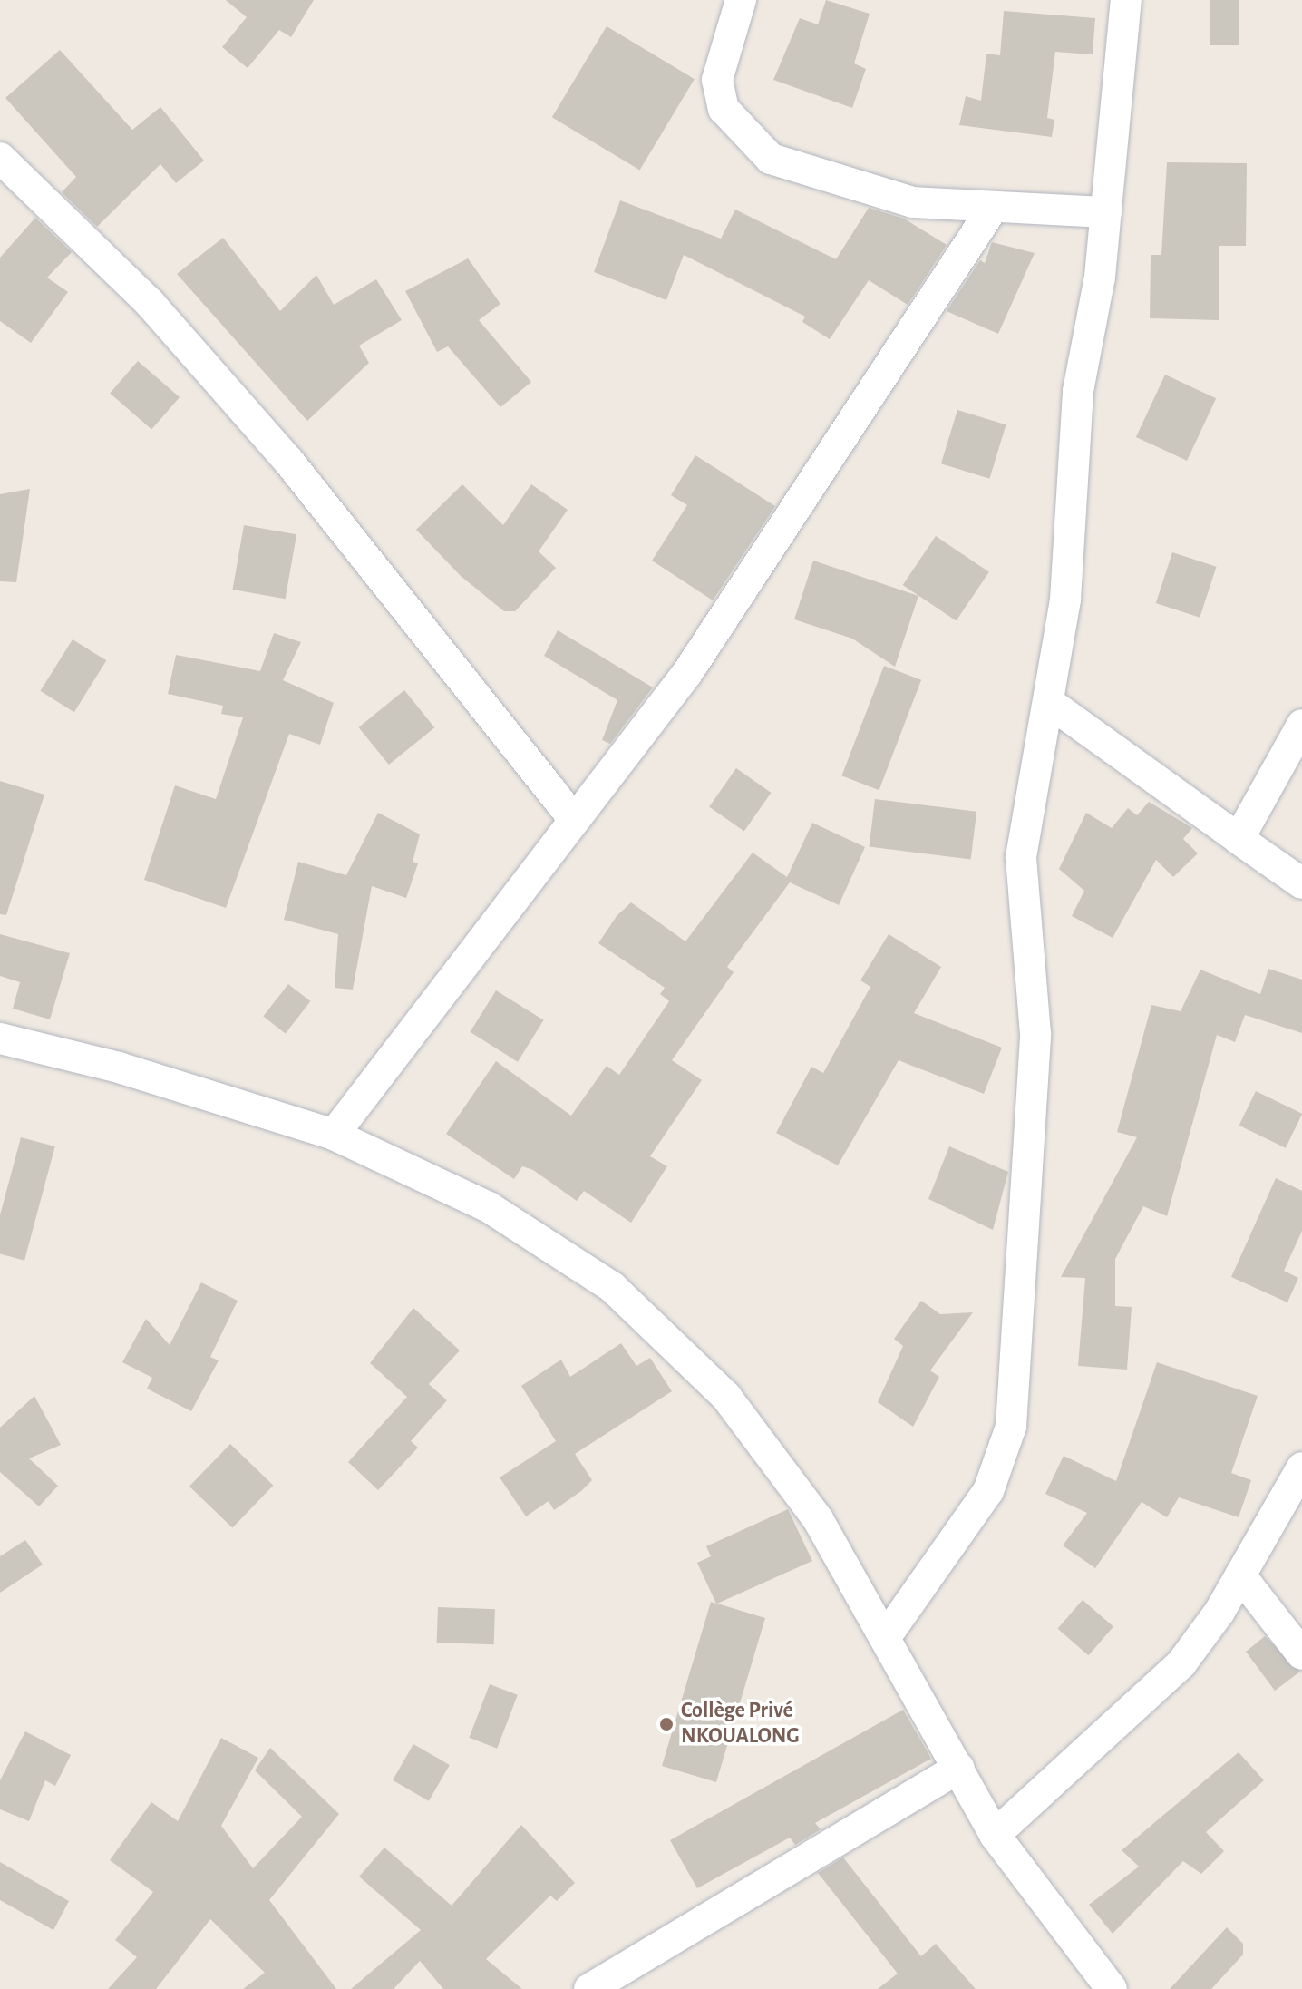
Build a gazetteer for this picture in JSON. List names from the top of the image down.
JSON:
{
  "places": ["Collège Privé NKOUALONG"]
}
